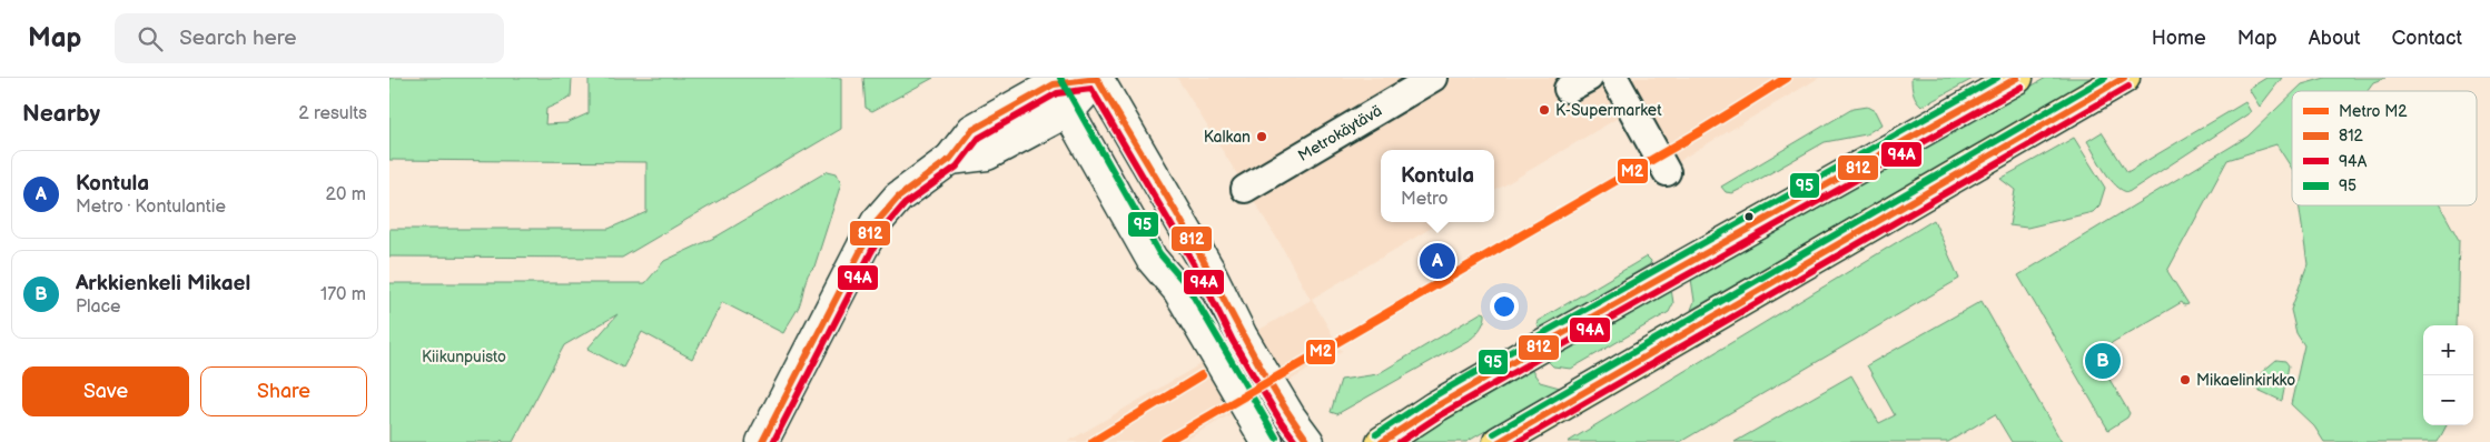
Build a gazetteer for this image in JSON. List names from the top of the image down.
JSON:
{
  "streets": {
    "street": ["Metrokäytävä"]
  },
  "parks": ["Kiikunpuisto"],
  "places": ["K-Supermarket", "Kalkan", "Mikaelinkirkko"],
  "lines": [
    "metro line M2",
    "transit line 812",
    "transit line 95",
    "transit line 94A"
  ],
  "legend": [
    "Metro M2",
    "812",
    "94A",
    "95"
  ],
  "page": {
    "header": "Map",
    "search": "Search here",
    "nav": [
      "Home",
      "Map",
      "About",
      "Contact"
    ],
    "heading": ["Nearby", "2 results"],
    "list": [
      {
        "mark": "A",
        "name": "Kontula",
        "note": "Metro · Kontulantie",
        "value": "20 m"
      },
      {
        "mark": "B",
        "name": "Arkkienkeli Mikael",
        "note": "Place",
        "value": "170 m"
      }
    ],
    "popup": ["Kontula", "Metro"],
    "pins": ["A", "B"],
    "map_buttons": ["+", "−"],
    "buttons": ["Save", "Share"]
  }
}
